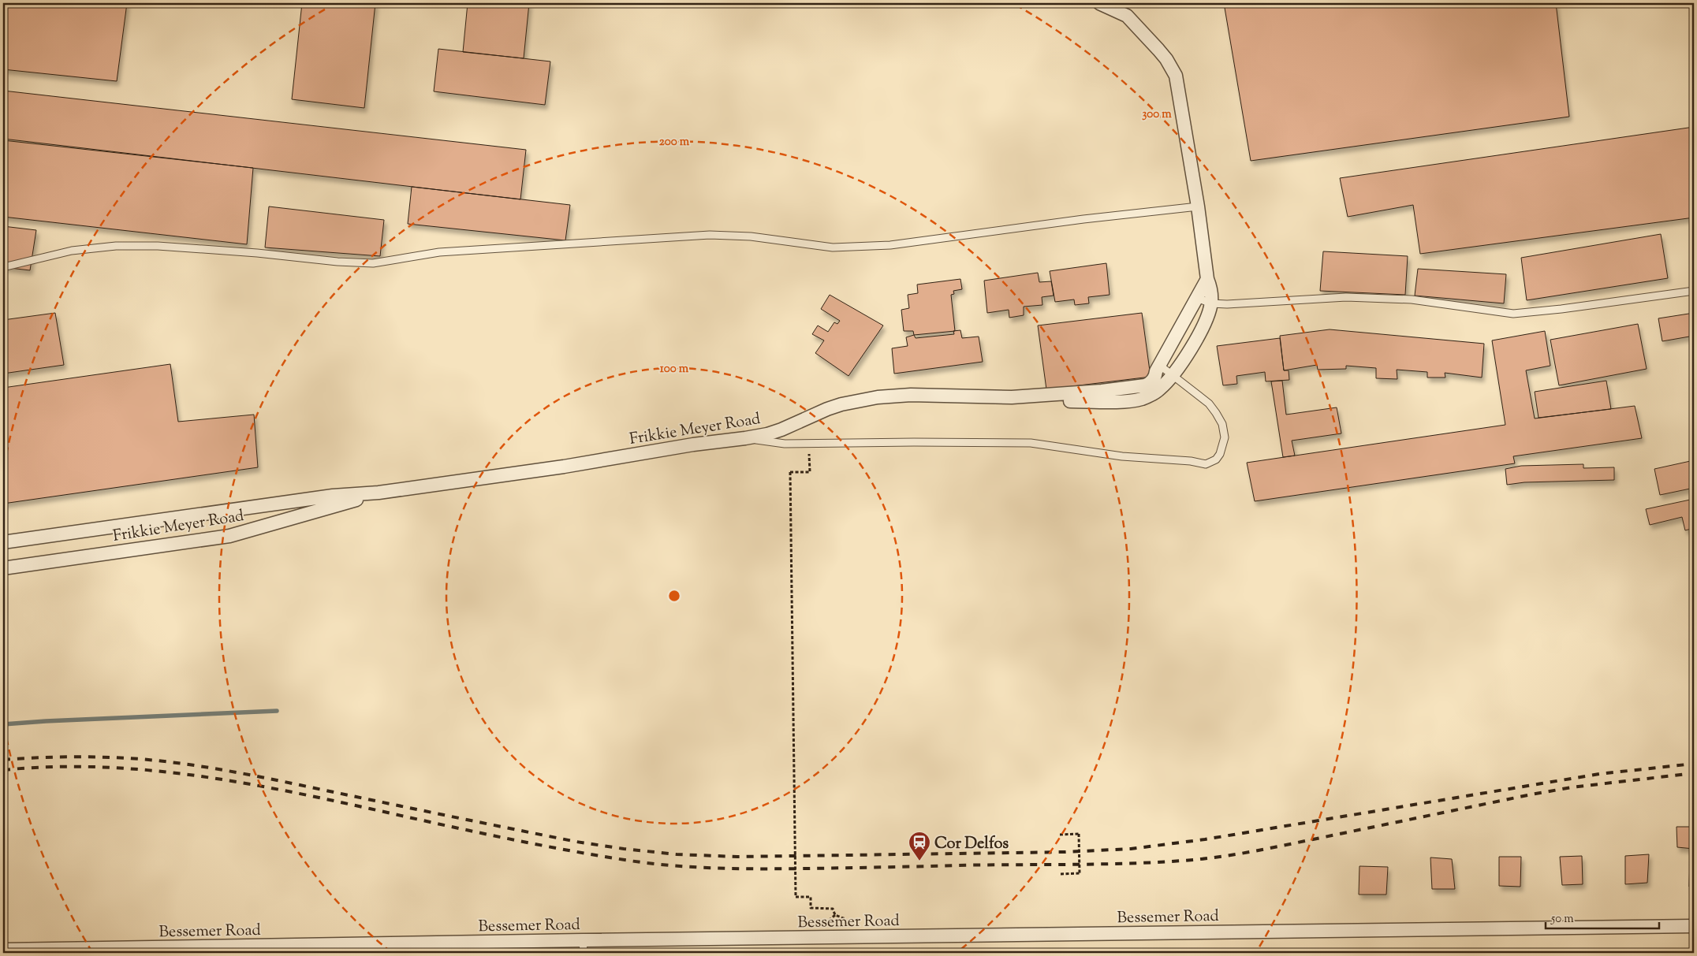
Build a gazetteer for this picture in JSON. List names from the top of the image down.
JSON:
{
  "streets": {
    "street": ["Frikkie Meyer Road", "Bessemer Road"]
  },
  "places": {
    "station": ["Cor Delfos"]
  },
  "scale_bar": "50 m",
  "rings": ["300 m", "200 m", "100 m"]
}
